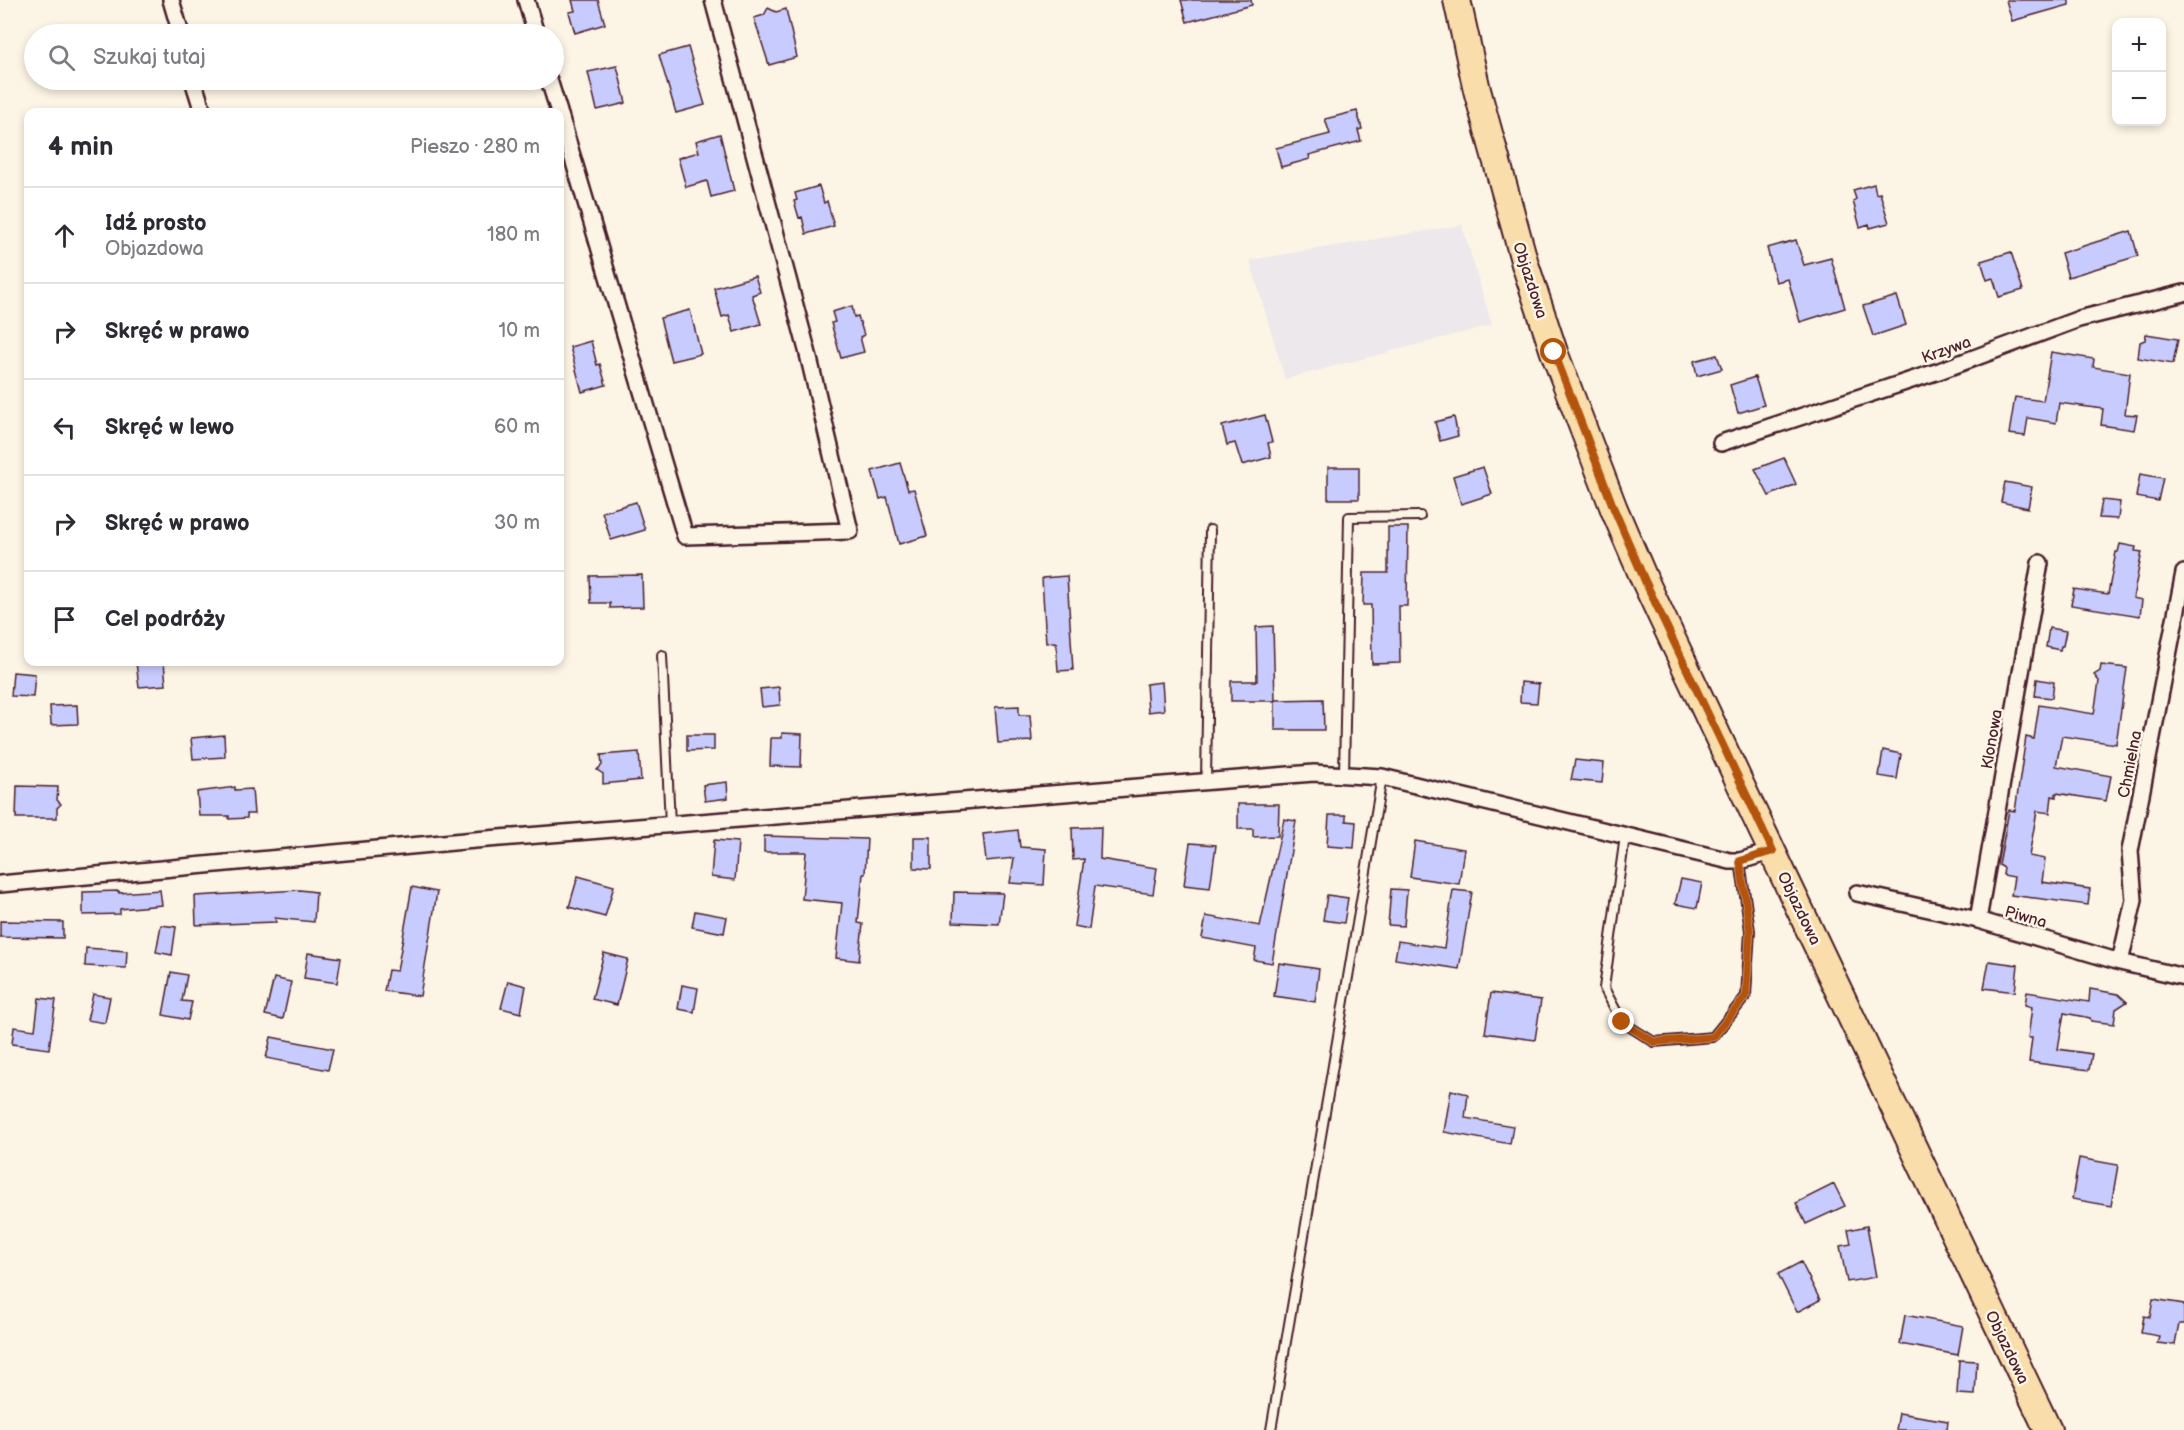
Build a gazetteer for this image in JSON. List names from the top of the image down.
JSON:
{
  "streets": {
    "main road": ["Objazdowa"],
    "street": [
      "Krzywa",
      "Klonowa",
      "Chmielna",
      "Piwna"
    ]
  },
  "crossings": [
    ["Klonowa", "Piwna"],
    ["Chmielna", "Piwna"]
  ],
  "page": {
    "map_buttons": ["+", "−"],
    "search": "Szukaj tutaj",
    "heading": ["4 min", "Pieszo · 280 m"],
    "list": [
      ["Idź prosto", "Objazdowa", "180 m"],
      ["Skręć w prawo", "10 m"],
      ["Skręć w lewo", "60 m"],
      ["Skręć w prawo", "30 m"],
      "Cel podróży"
    ]
  }
}
